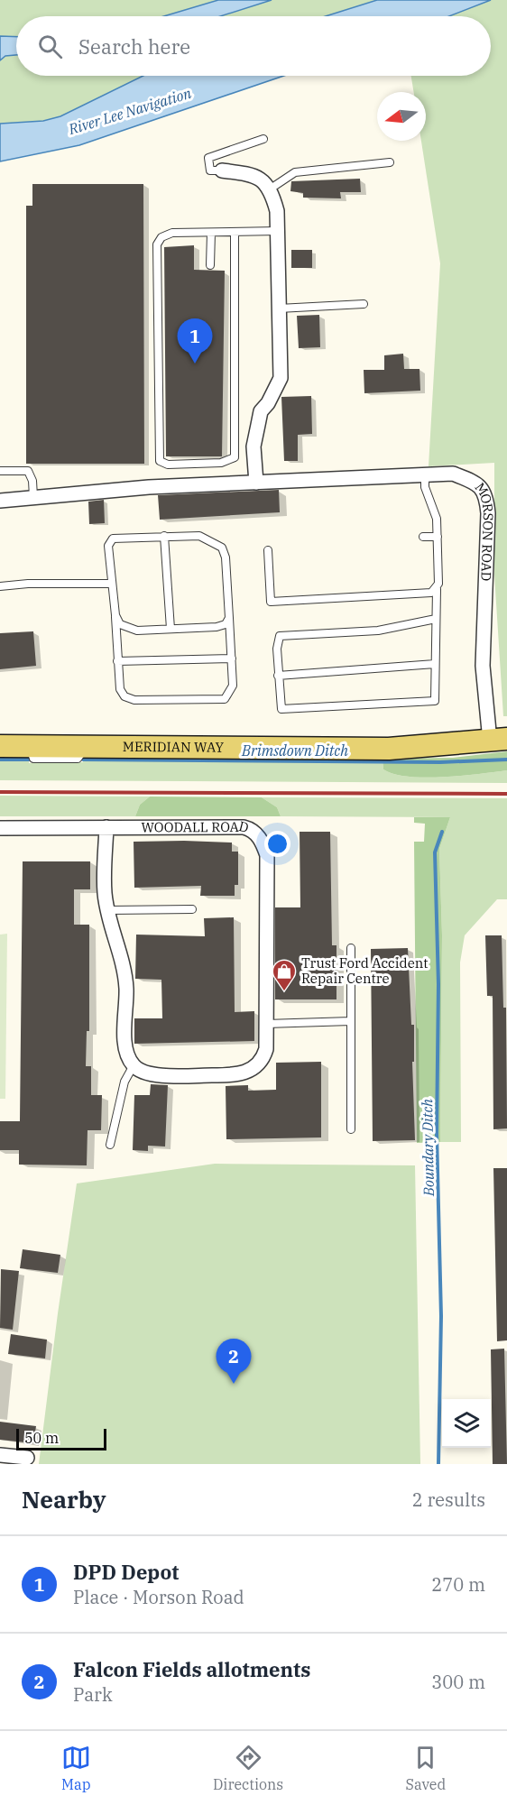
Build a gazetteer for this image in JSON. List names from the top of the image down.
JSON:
{
  "streets": {
    "main road": ["MERIDIAN WAY"],
    "street": ["MORSON ROAD", "WOODALL ROAD"]
  },
  "crossings": [
    ["MORSON ROAD", "MERIDIAN WAY"]
  ],
  "water": ["River Lee Navigation", "Brimsdown Ditch", "Boundary Ditch"],
  "places": {
    "shop": ["Trust Ford Accident Repair Centre"]
  },
  "scale_bar": "50 m",
  "north": "left",
  "page": {
    "search": "Search here",
    "pins": ["1", "2"],
    "scale": "50 m",
    "heading": ["Nearby", "2 results"],
    "list": [
      {
        "mark": "1",
        "name": "DPD Depot",
        "note": "Place · Morson Road",
        "value": "270 m"
      },
      {
        "mark": "2",
        "name": "Falcon Fields allotments",
        "note": "Park",
        "value": "300 m"
      }
    ],
    "nav": ["Map", "Directions", "Saved"]
  }
}
